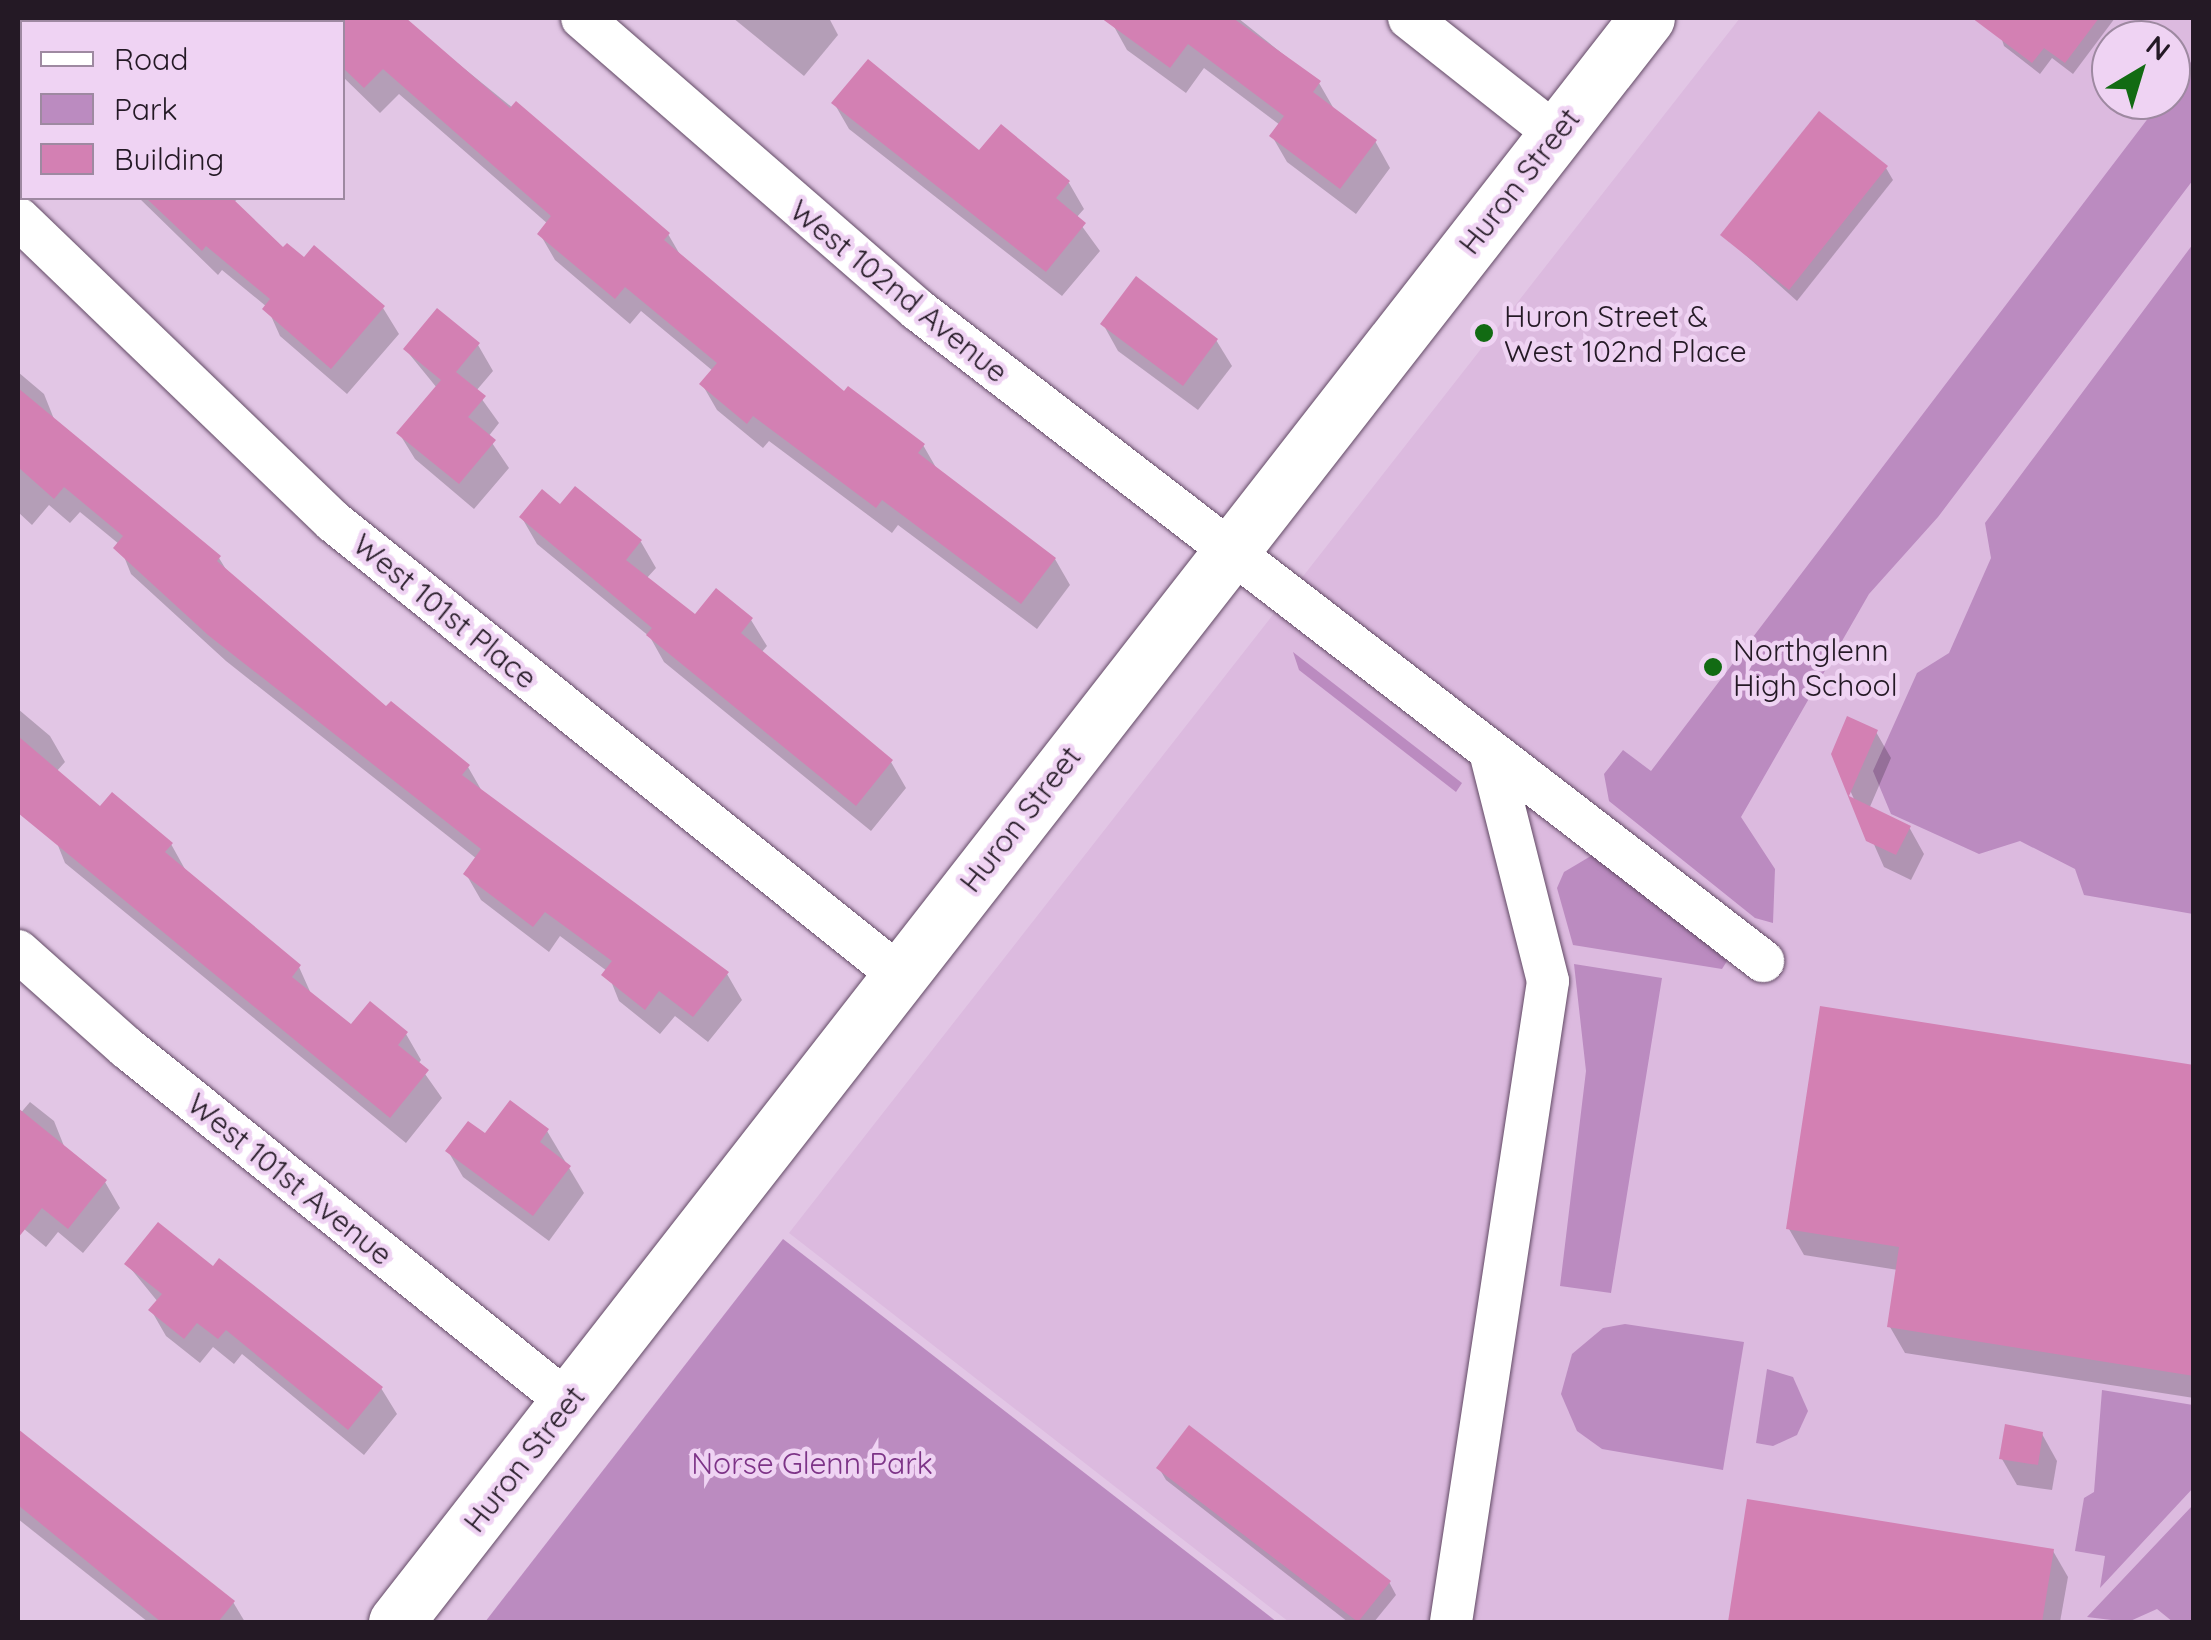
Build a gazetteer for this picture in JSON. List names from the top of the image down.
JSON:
{
  "streets": {
    "main road": ["Huron Street"],
    "street": ["West 102nd Avenue", "West 101st Place", "West 101st Avenue"]
  },
  "crossings": [
    ["Huron Street", "West 102nd Avenue"],
    ["Huron Street", "West 101st Place"],
    ["Huron Street", "West 101st Avenue"]
  ],
  "parks": ["Norse Glenn Park"],
  "places": ["Huron Street & West 102nd Place", "Northglenn High School"],
  "legend": ["Road", "Park", "Building"],
  "north": "top right"
}
